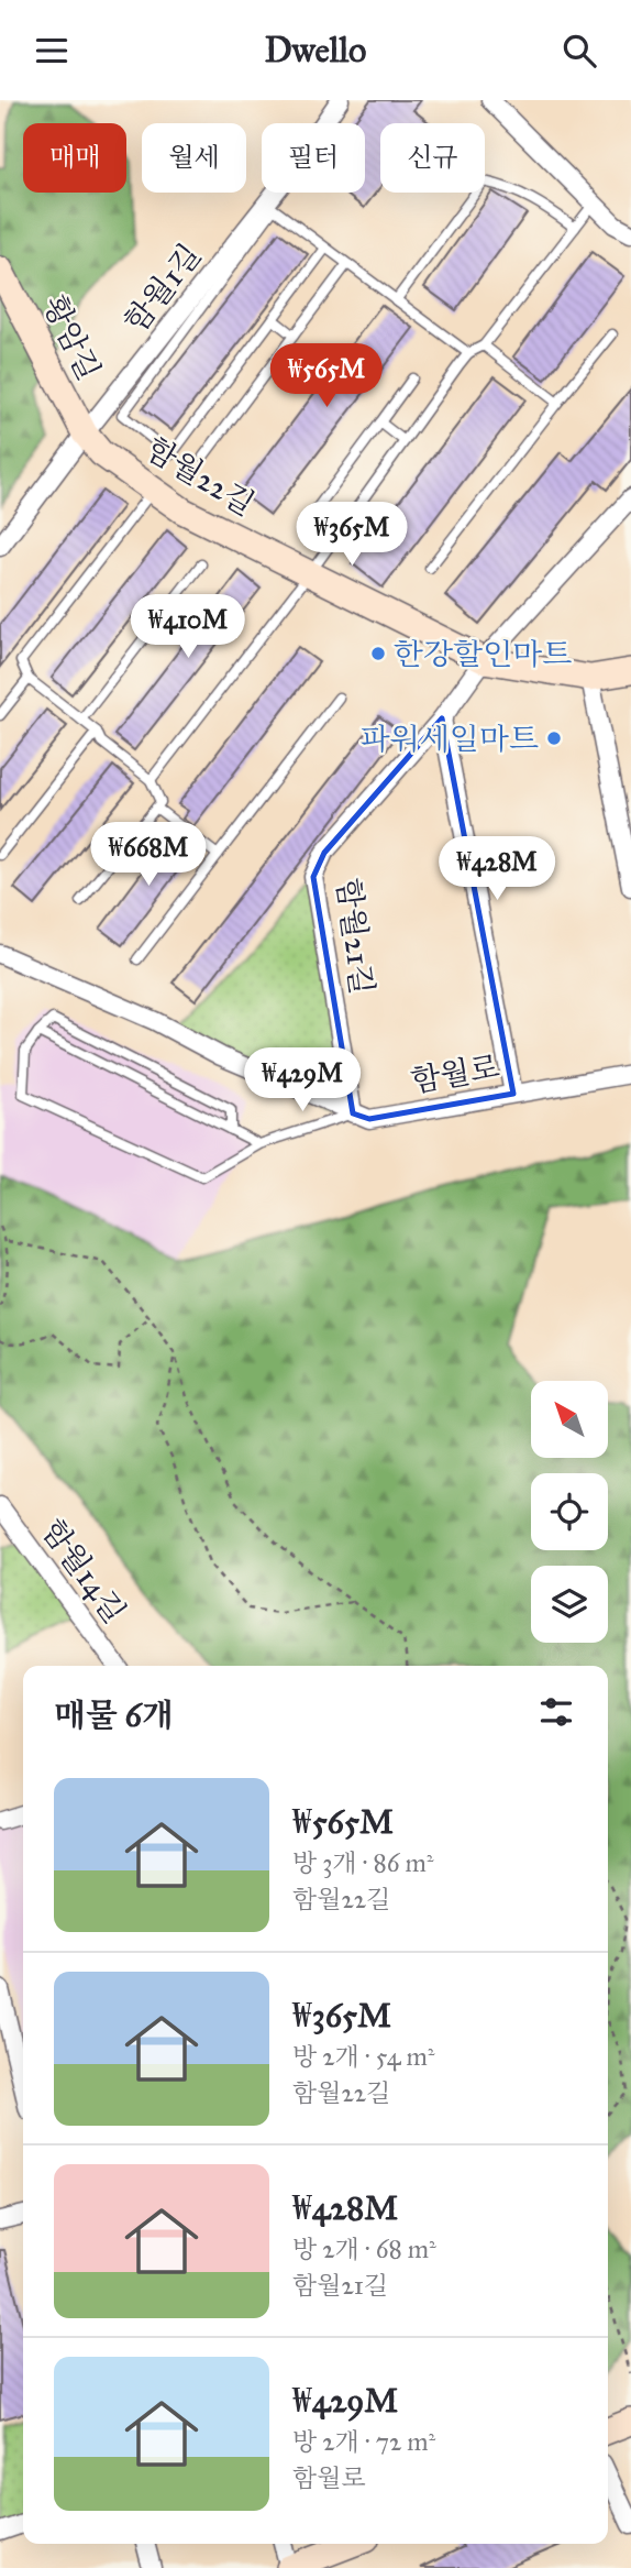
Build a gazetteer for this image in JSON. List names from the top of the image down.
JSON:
{
  "streets": {
    "street": [
      "함월1길",
      "황암길",
      "함월22길",
      "함월21길",
      "함월로",
      "함월14길"
    ]
  },
  "crossings": [
    ["함월1길", "황암길"],
    ["함월1길", "함월22길"],
    ["황암길", "함월22길"],
    ["함월22길", "함월21길"],
    ["함월21길", "함월로"]
  ],
  "places": ["한강할인마트", "파워세일마트"],
  "north": "top left",
  "page": {
    "header": "Dwello",
    "chip": [
      "매매",
      "월세",
      "필터",
      "신규"
    ],
    "price": [
      "₩565M",
      "₩365M",
      "₩410M",
      "₩668M",
      "₩428M",
      "₩429M"
    ],
    "heading": "매물 6개",
    "list": [
      {
        "name": "₩565M",
        "note": "방 3개 · 86 m² · 함월22길"
      },
      {
        "name": "₩365M",
        "note": "방 2개 · 54 m² · 함월22길"
      },
      {
        "name": "₩428M",
        "note": "방 2개 · 68 m² · 함월21길"
      },
      {
        "name": "₩429M",
        "note": "방 2개 · 72 m² · 함월로"
      }
    ]
  }
}
